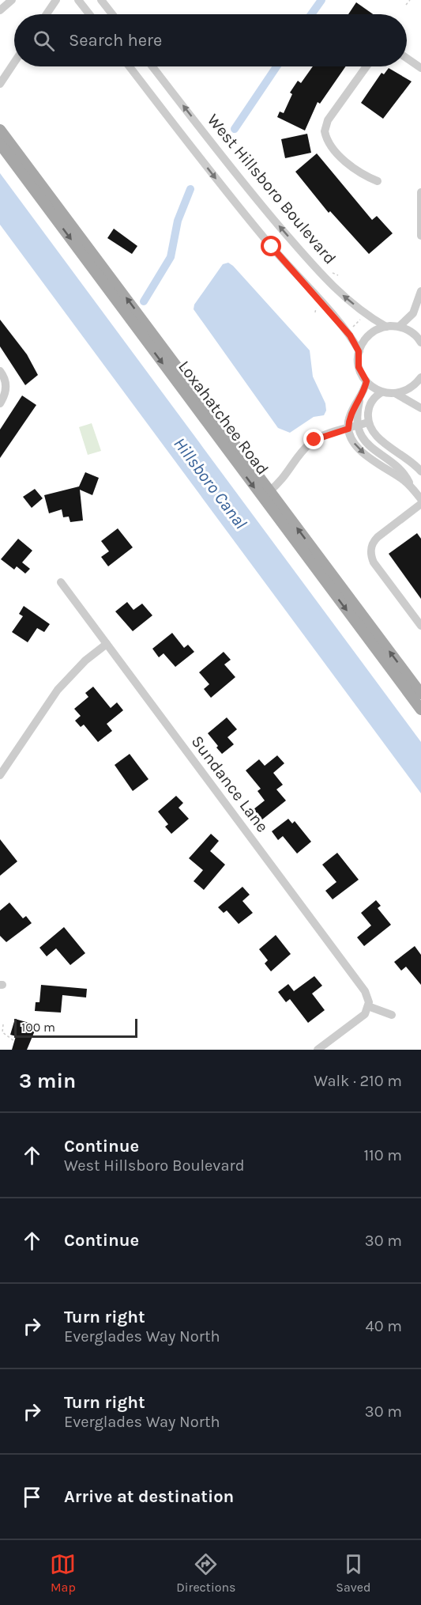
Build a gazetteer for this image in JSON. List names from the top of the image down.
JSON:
{
  "streets": {
    "main road": ["Loxahatchee Road"],
    "street": ["West Hillsboro Boulevard", "Sundance Lane"]
  },
  "water": ["Hillsboro Canal"],
  "scale_bar": "100 m",
  "page": {
    "search": "Search here",
    "scale": "100 m",
    "heading": ["3 min", "Walk · 210 m"],
    "list": [
      ["Continue", "West Hillsboro Boulevard", "110 m"],
      ["Continue", "30 m"],
      ["Turn right", "Everglades Way North", "40 m"],
      ["Turn right", "Everglades Way North", "30 m"],
      "Arrive at destination"
    ],
    "nav": ["Map", "Directions", "Saved"]
  }
}
